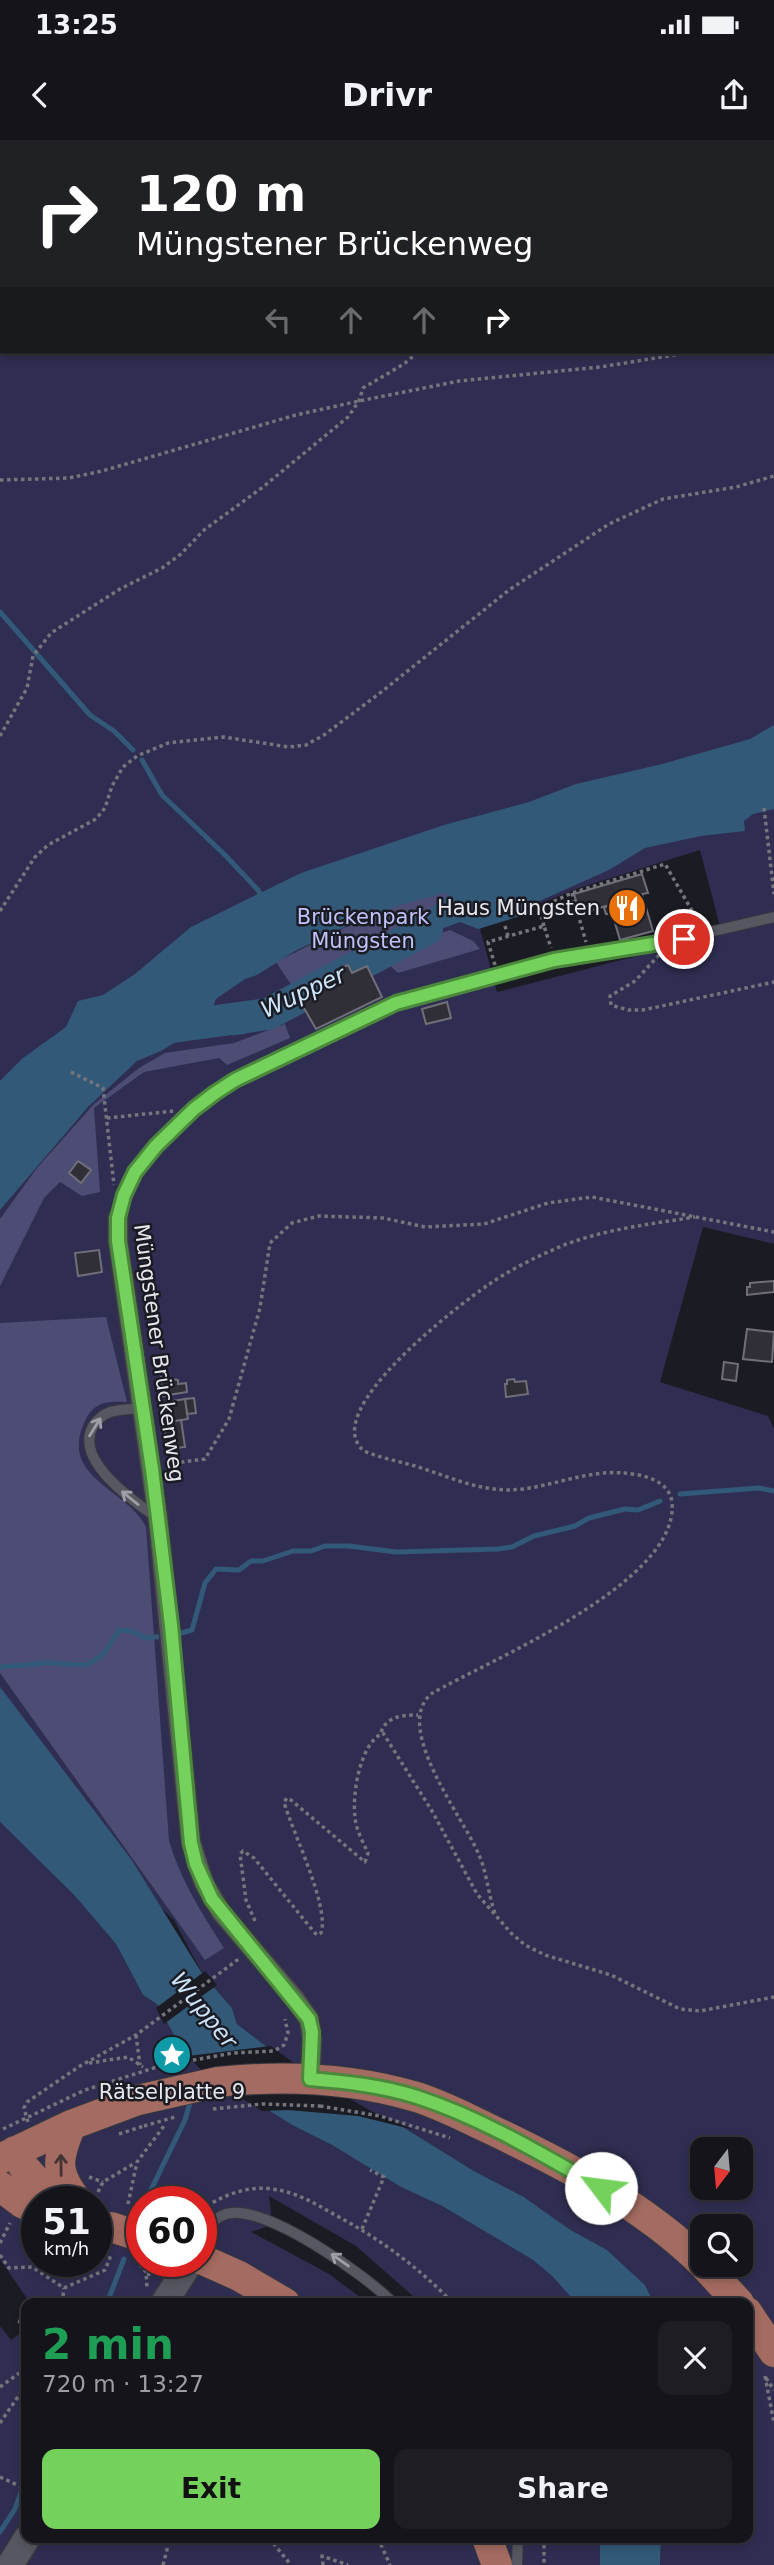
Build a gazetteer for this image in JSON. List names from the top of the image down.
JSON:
{
  "streets": {
    "street": ["Müngstener Brückenweg"]
  },
  "water": ["Wupper"],
  "parks": ["Brückenpark Müngsten"],
  "places": {
    "restaurant": ["Haus Müngsten"],
    "place": ["Rätselplatte 9"]
  },
  "north": "bottom",
  "page": {
    "status": "13:25",
    "header": "Drivr",
    "turn": ["120 m", "Müngstener Brückenweg"],
    "speed": "51 km/h",
    "limit": "60",
    "heading": ["2 min", "720 m · 13:27"],
    "buttons": ["Exit", "Share"]
  }
}
